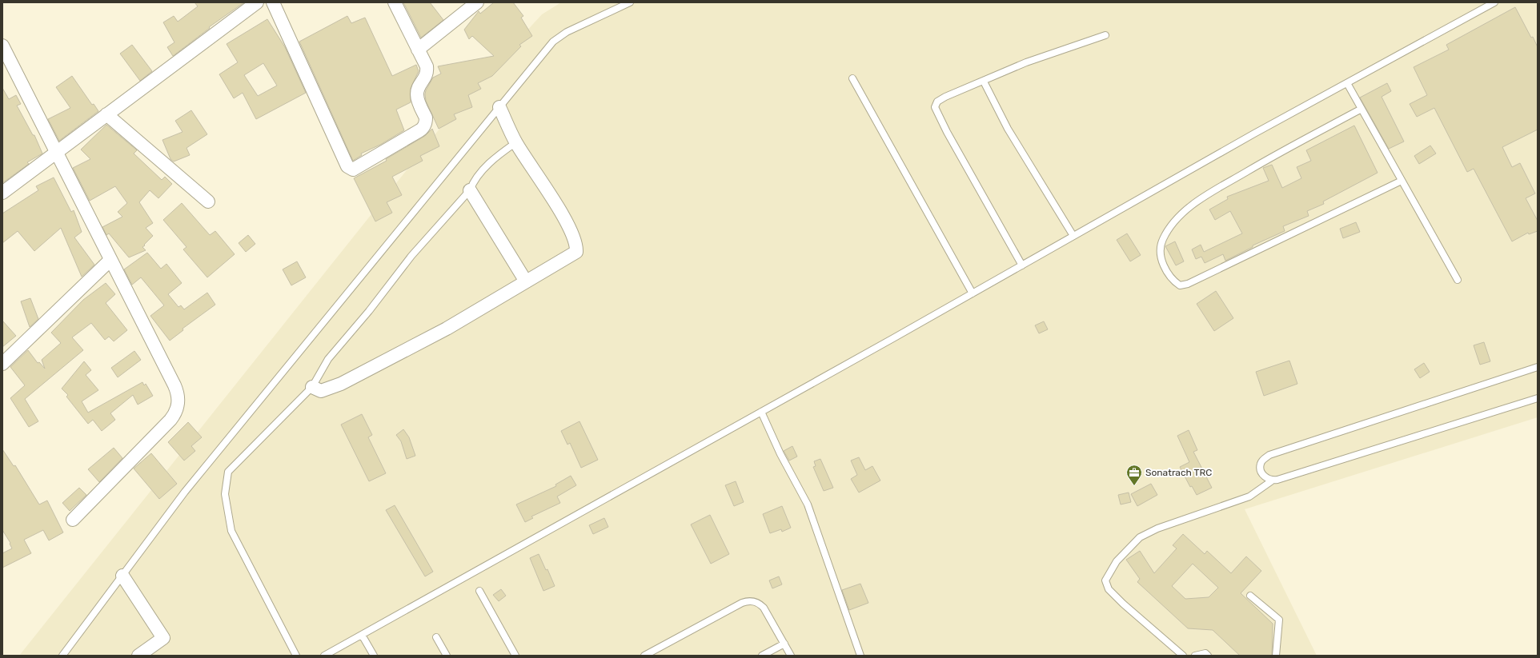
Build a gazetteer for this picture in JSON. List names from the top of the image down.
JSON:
{
  "places": {
    "office": ["Sonatrach TRC"]
  }
}
